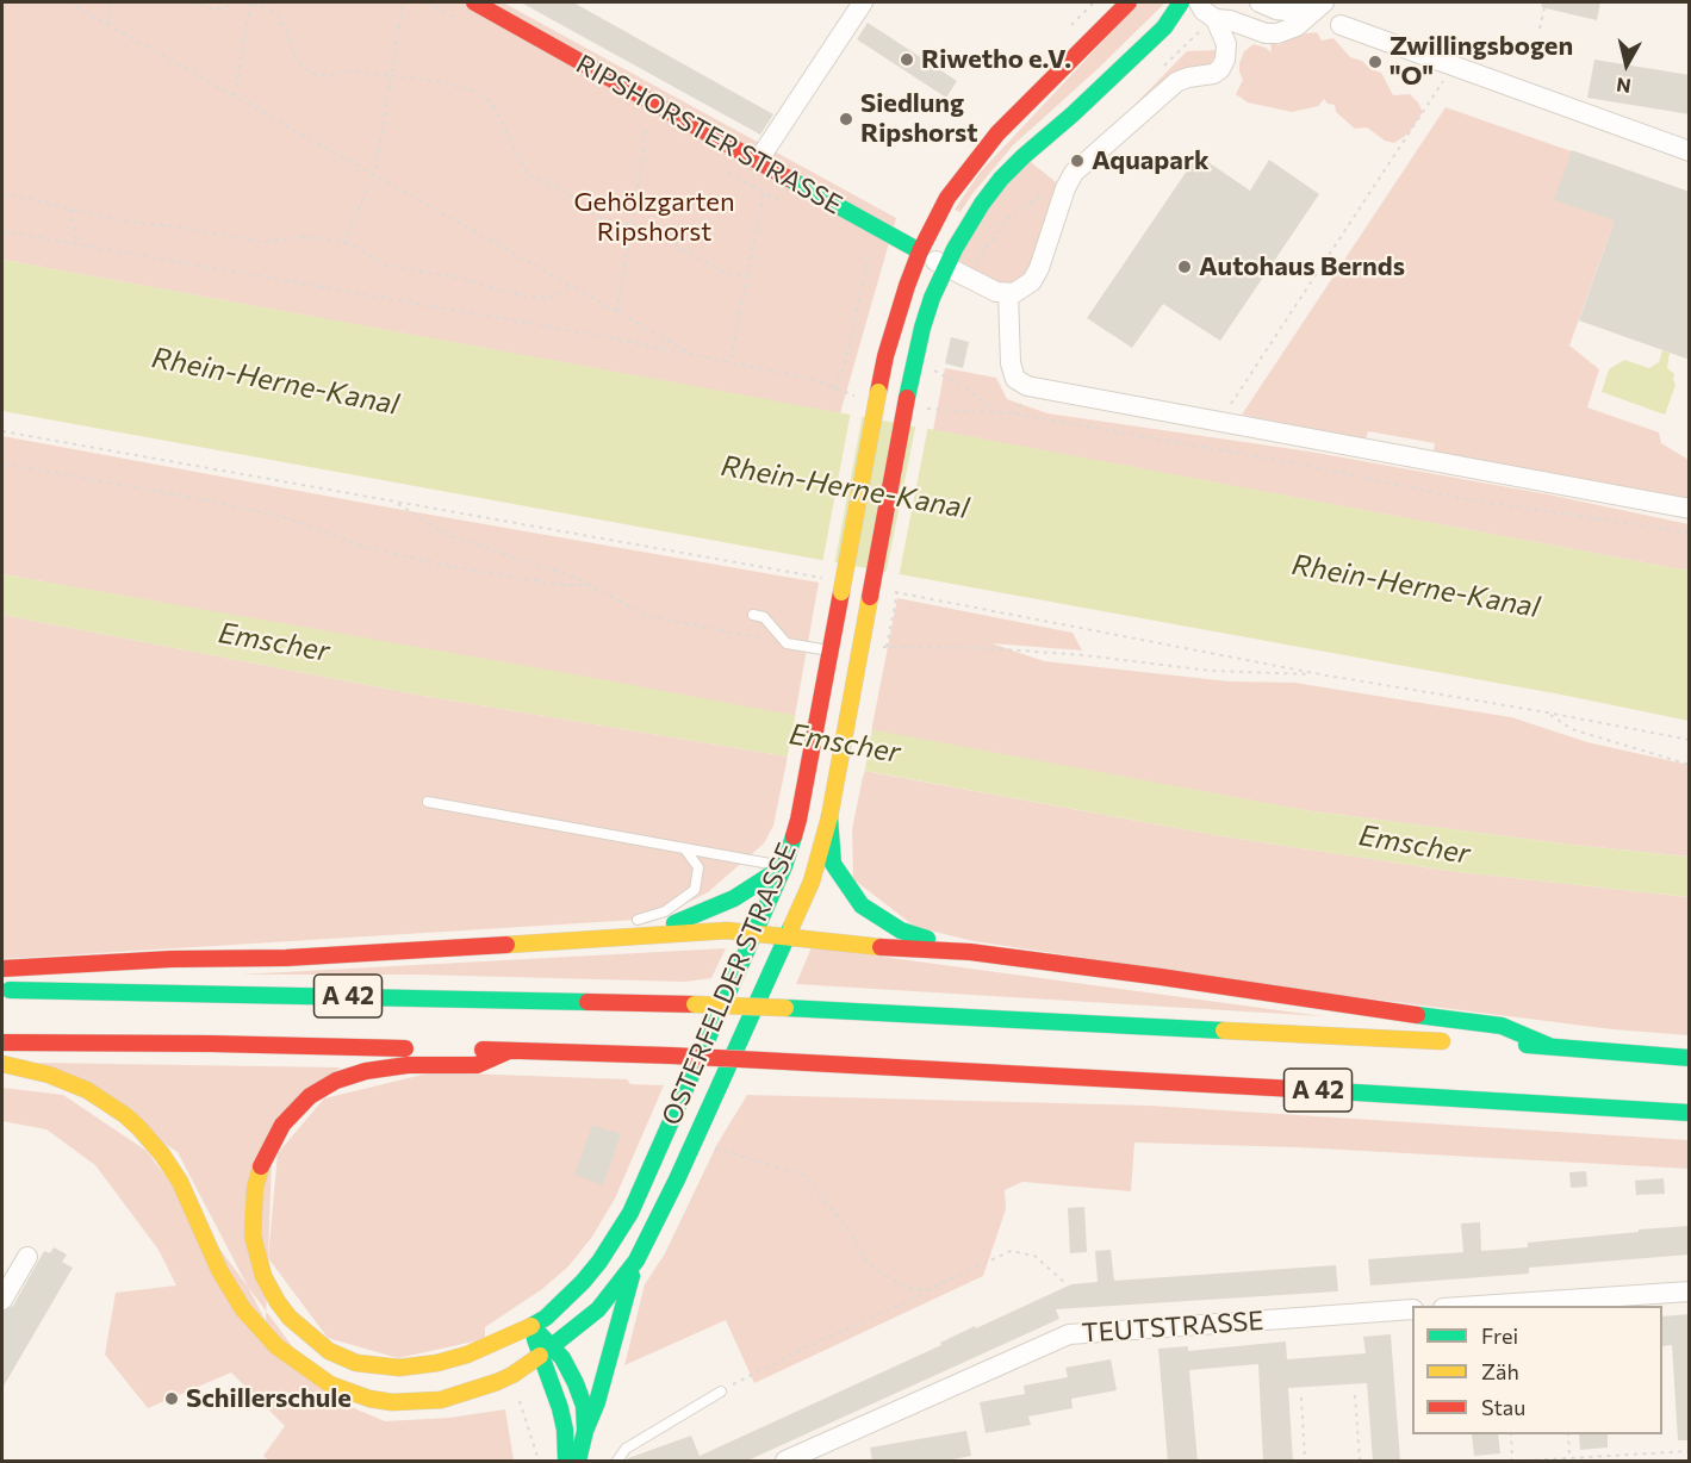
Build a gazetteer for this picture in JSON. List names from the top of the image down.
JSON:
{
  "streets": {
    "main road": ["RIPSHORSTER STRASSE", "OSTERFELDER STRASSE", "A 42"],
    "street": ["TEUTSTRASSE"]
  },
  "crossings": [
    ["RIPSHORSTER STRASSE", "OSTERFELDER STRASSE"]
  ],
  "water": ["Rhein-Herne-Kanal", "Emscher"],
  "parks": ["Gehölzgarten Ripshorst"],
  "places": [
    "Riwetho e.V.",
    "Zwillingsbogen \"O\"",
    "Siedlung Ripshorst",
    "Aquapark",
    "Autohaus Bernds",
    "Schillerschule"
  ],
  "legend": ["Frei", "Zäh", "Stau"],
  "north": "bottom"
}
